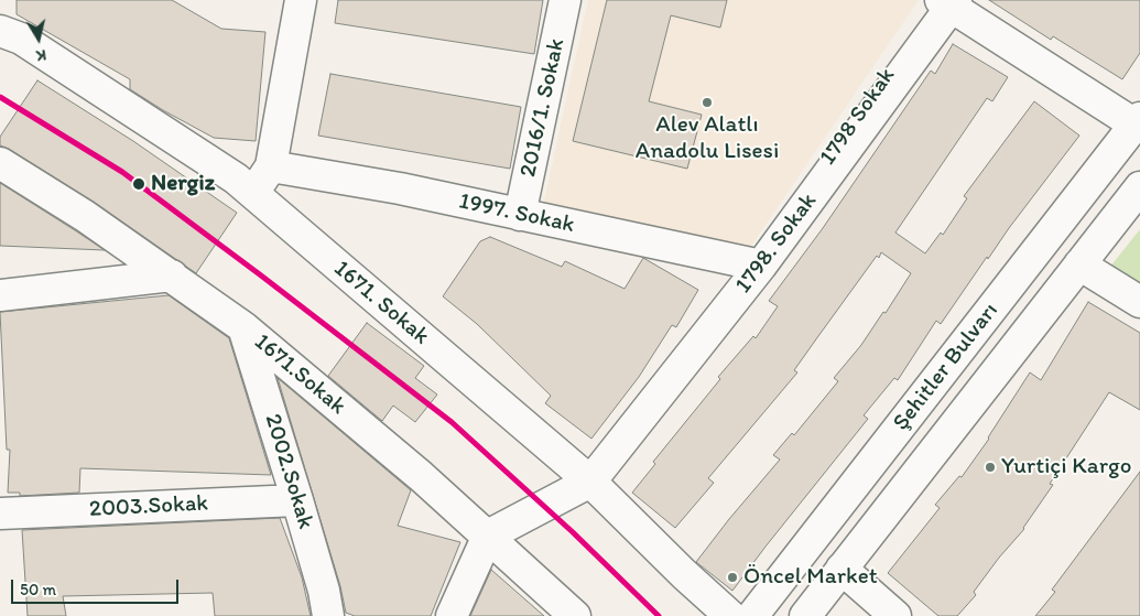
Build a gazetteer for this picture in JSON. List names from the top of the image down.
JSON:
{
  "streets": {
    "street": [
      "2016/1. Sokak",
      "1997. Sokak",
      "1798. Sokak",
      "1671. Sokak",
      "Şehitler Bulvarı",
      "1671.Sokak",
      "2002.Sokak",
      "2003.Sokak"
    ]
  },
  "crossings": [
    ["2016/1. Sokak", "1997. Sokak"],
    ["1997. Sokak", "1798. Sokak"],
    ["1798. Sokak", "1671. Sokak"],
    ["1671.Sokak", "2002.Sokak"],
    ["2002.Sokak", "2003.Sokak"]
  ],
  "places": [
    "Alev Alatlı Anadolu Lisesi",
    "Nergiz",
    "Yurtiçi Kargo",
    "Öncel Market"
  ],
  "scale_bar": "50 m",
  "north": "bottom"
}
